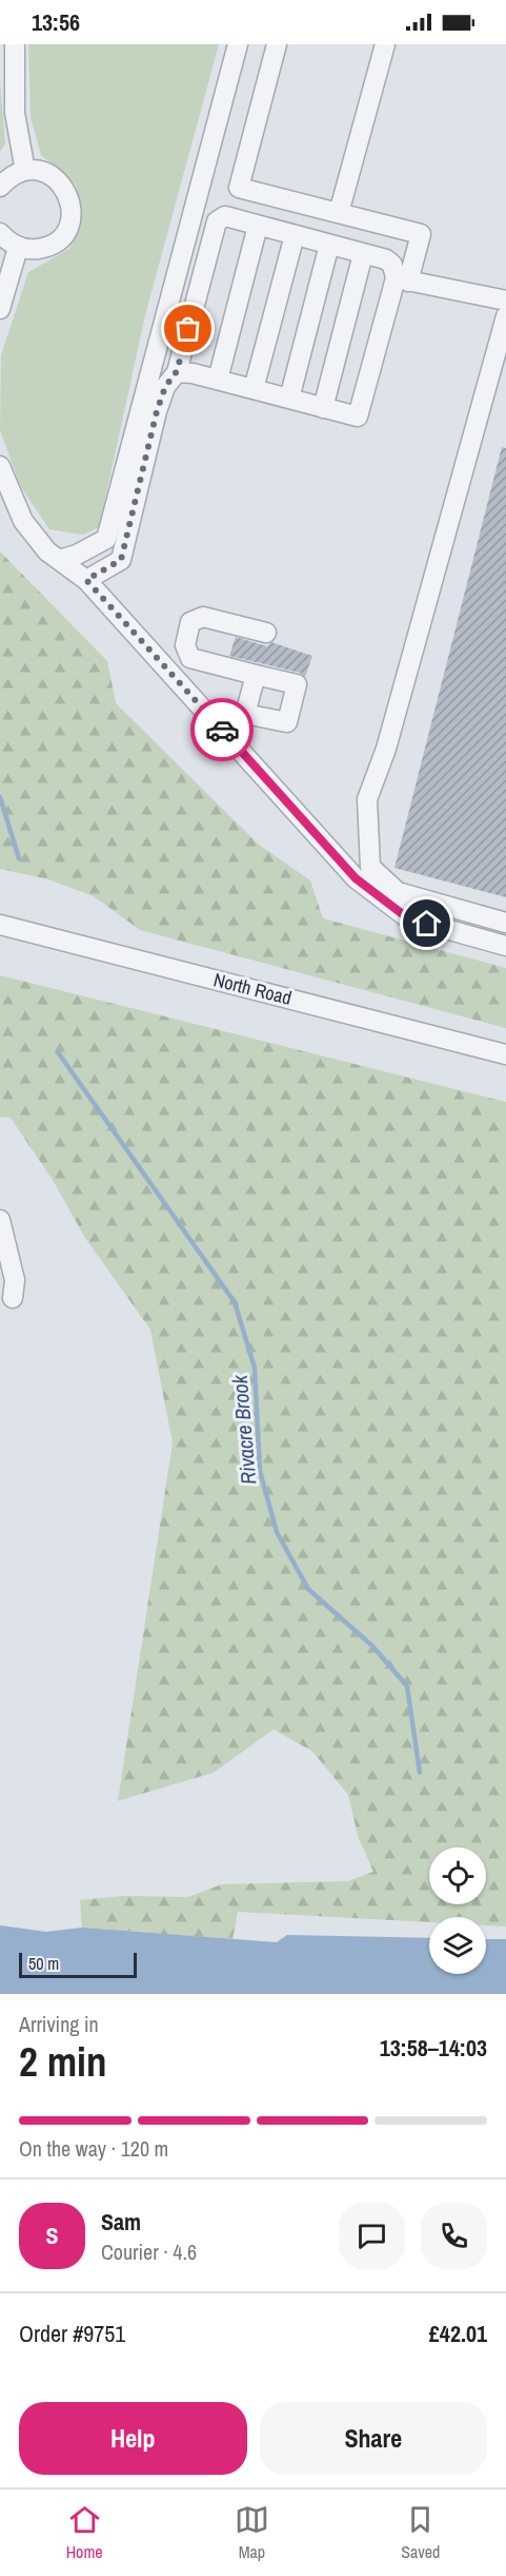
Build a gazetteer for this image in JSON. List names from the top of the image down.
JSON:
{
  "streets": {
    "street": ["North Road"]
  },
  "water": ["Rivacre Brook"],
  "scale_bar": "50 m",
  "page": {
    "status": "13:56",
    "scale": "50 m",
    "heading": ["2 min", "Arriving in", "13:58–14:03"],
    "panel": [
      "Sam",
      "Courier · 4.6",
      "Order #9751",
      "£42.01"
    ],
    "bar": "On the way · 120 m",
    "round": "S",
    "buttons": ["Help", "Share"],
    "tabs": ["Home", "Map", "Saved"]
  }
}
